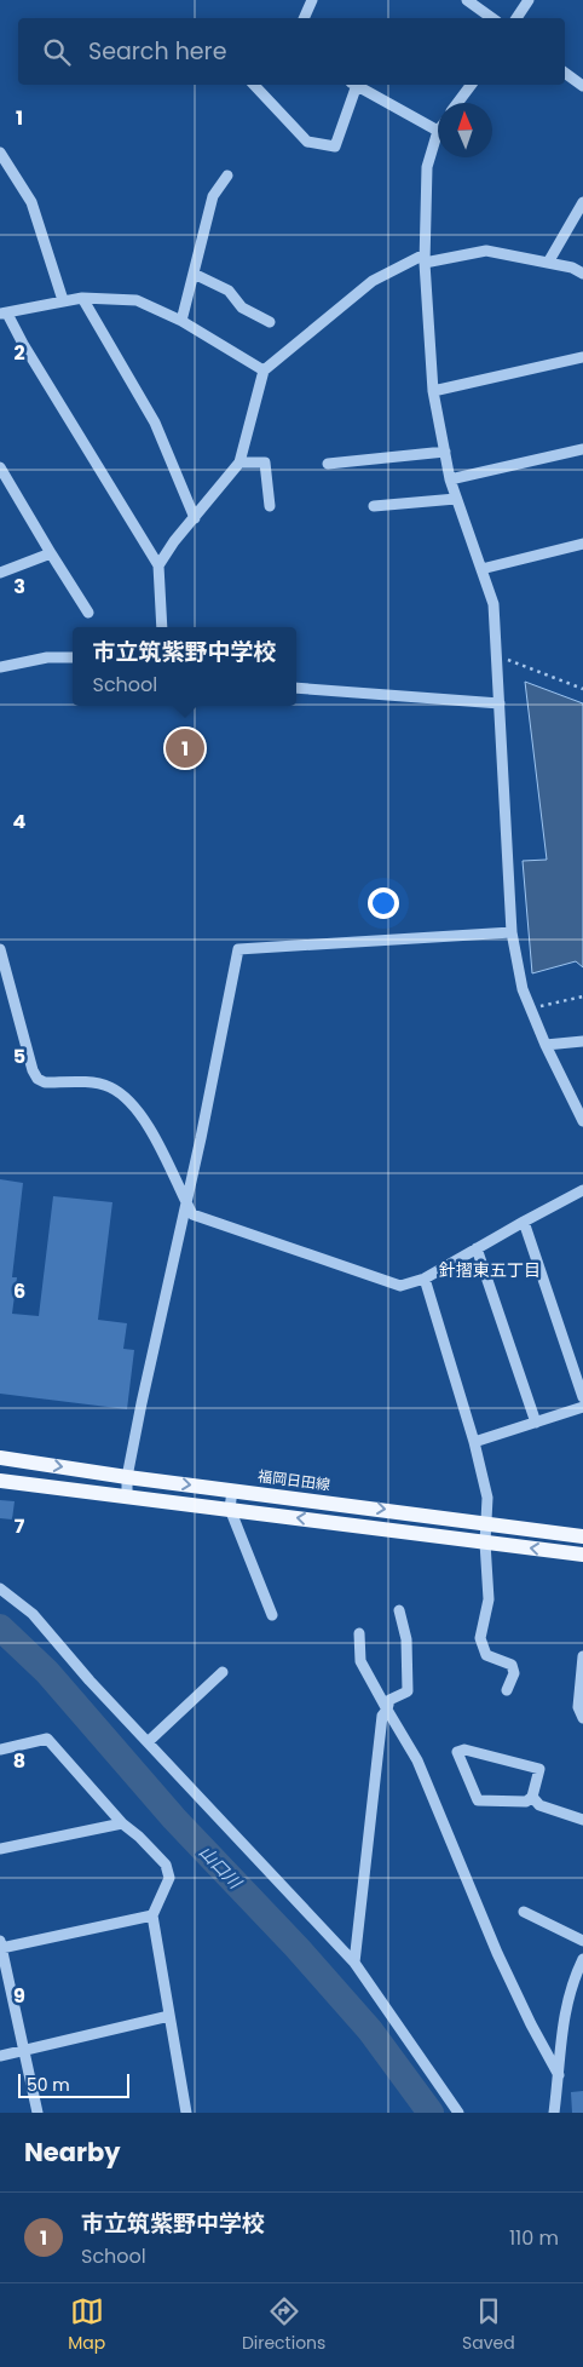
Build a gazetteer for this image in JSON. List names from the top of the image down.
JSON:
{
  "streets": {
    "main road": ["福岡日田線"]
  },
  "districts": ["針摺東五丁目"],
  "water": ["山口川"],
  "scale_bar": "50 m",
  "north": "top",
  "page": {
    "search": "Search here",
    "popup": ["市立筑紫野中学校", "School"],
    "pins": "1",
    "scale": "50 m",
    "heading": "Nearby",
    "list": [
      {
        "mark": "1",
        "name": "市立筑紫野中学校",
        "note": "School",
        "value": "110 m"
      }
    ],
    "nav": ["Map", "Directions", "Saved"]
  },
  "grid": {
    "rows": [
      "1",
      "2",
      "3",
      "4",
      "5",
      "6",
      "7",
      "8",
      "9"
    ]
  }
}
